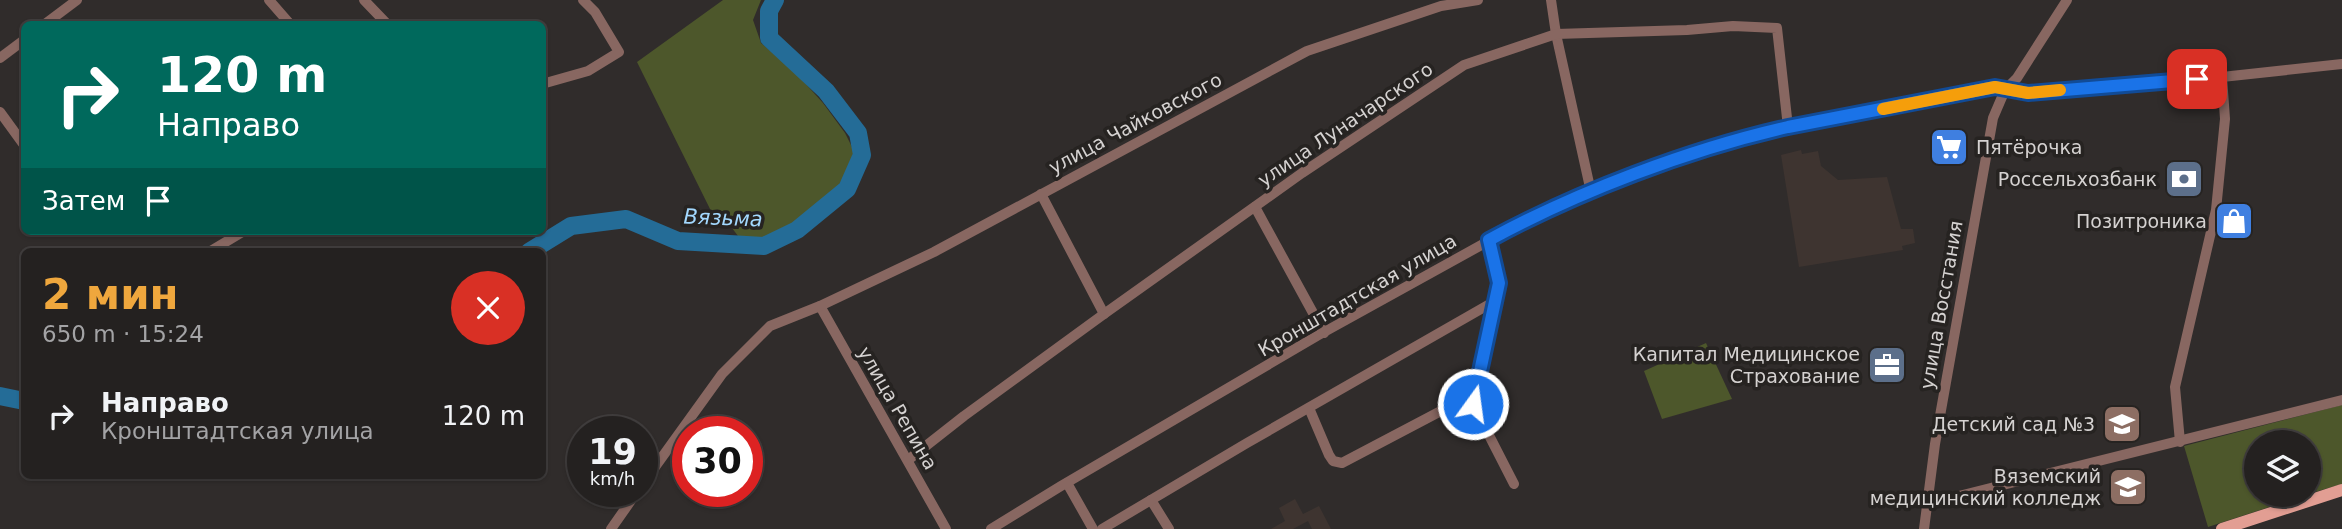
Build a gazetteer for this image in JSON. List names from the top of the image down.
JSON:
{
  "streets": {
    "street": [
      "улица Чайковского",
      "улица Луначарского",
      "Кронштадтская улица",
      "улица Восстания",
      "улица Репина"
    ]
  },
  "crossings": [
    ["улица Чайковского", "улица Репина"],
    ["улица Луначарского", "Кронштадтская улица"],
    ["улица Луначарского", "улица Репина"],
    ["Кронштадтская улица", "улица Восстания"]
  ],
  "water": ["Вязьма"],
  "places": {
    "supermarket": ["Пятёрочка"],
    "bank": ["Россельхозбанк"],
    "shop": ["Позитроника"],
    "office": ["Капитал Медицинское Страхование"],
    "school or university": ["Детский сад №3", "Вяземский медицинский колледж"]
  },
  "page": {
    "turn": ["120 m", "Направо"],
    "then": "Затем",
    "heading": ["2 мин", "650 m · 15:24"],
    "list": [
      {
        "name": "Направо",
        "note": "Кронштадтская улица",
        "value": "120 m"
      }
    ],
    "speed": "19 km/h",
    "limit": "30"
  }
}
